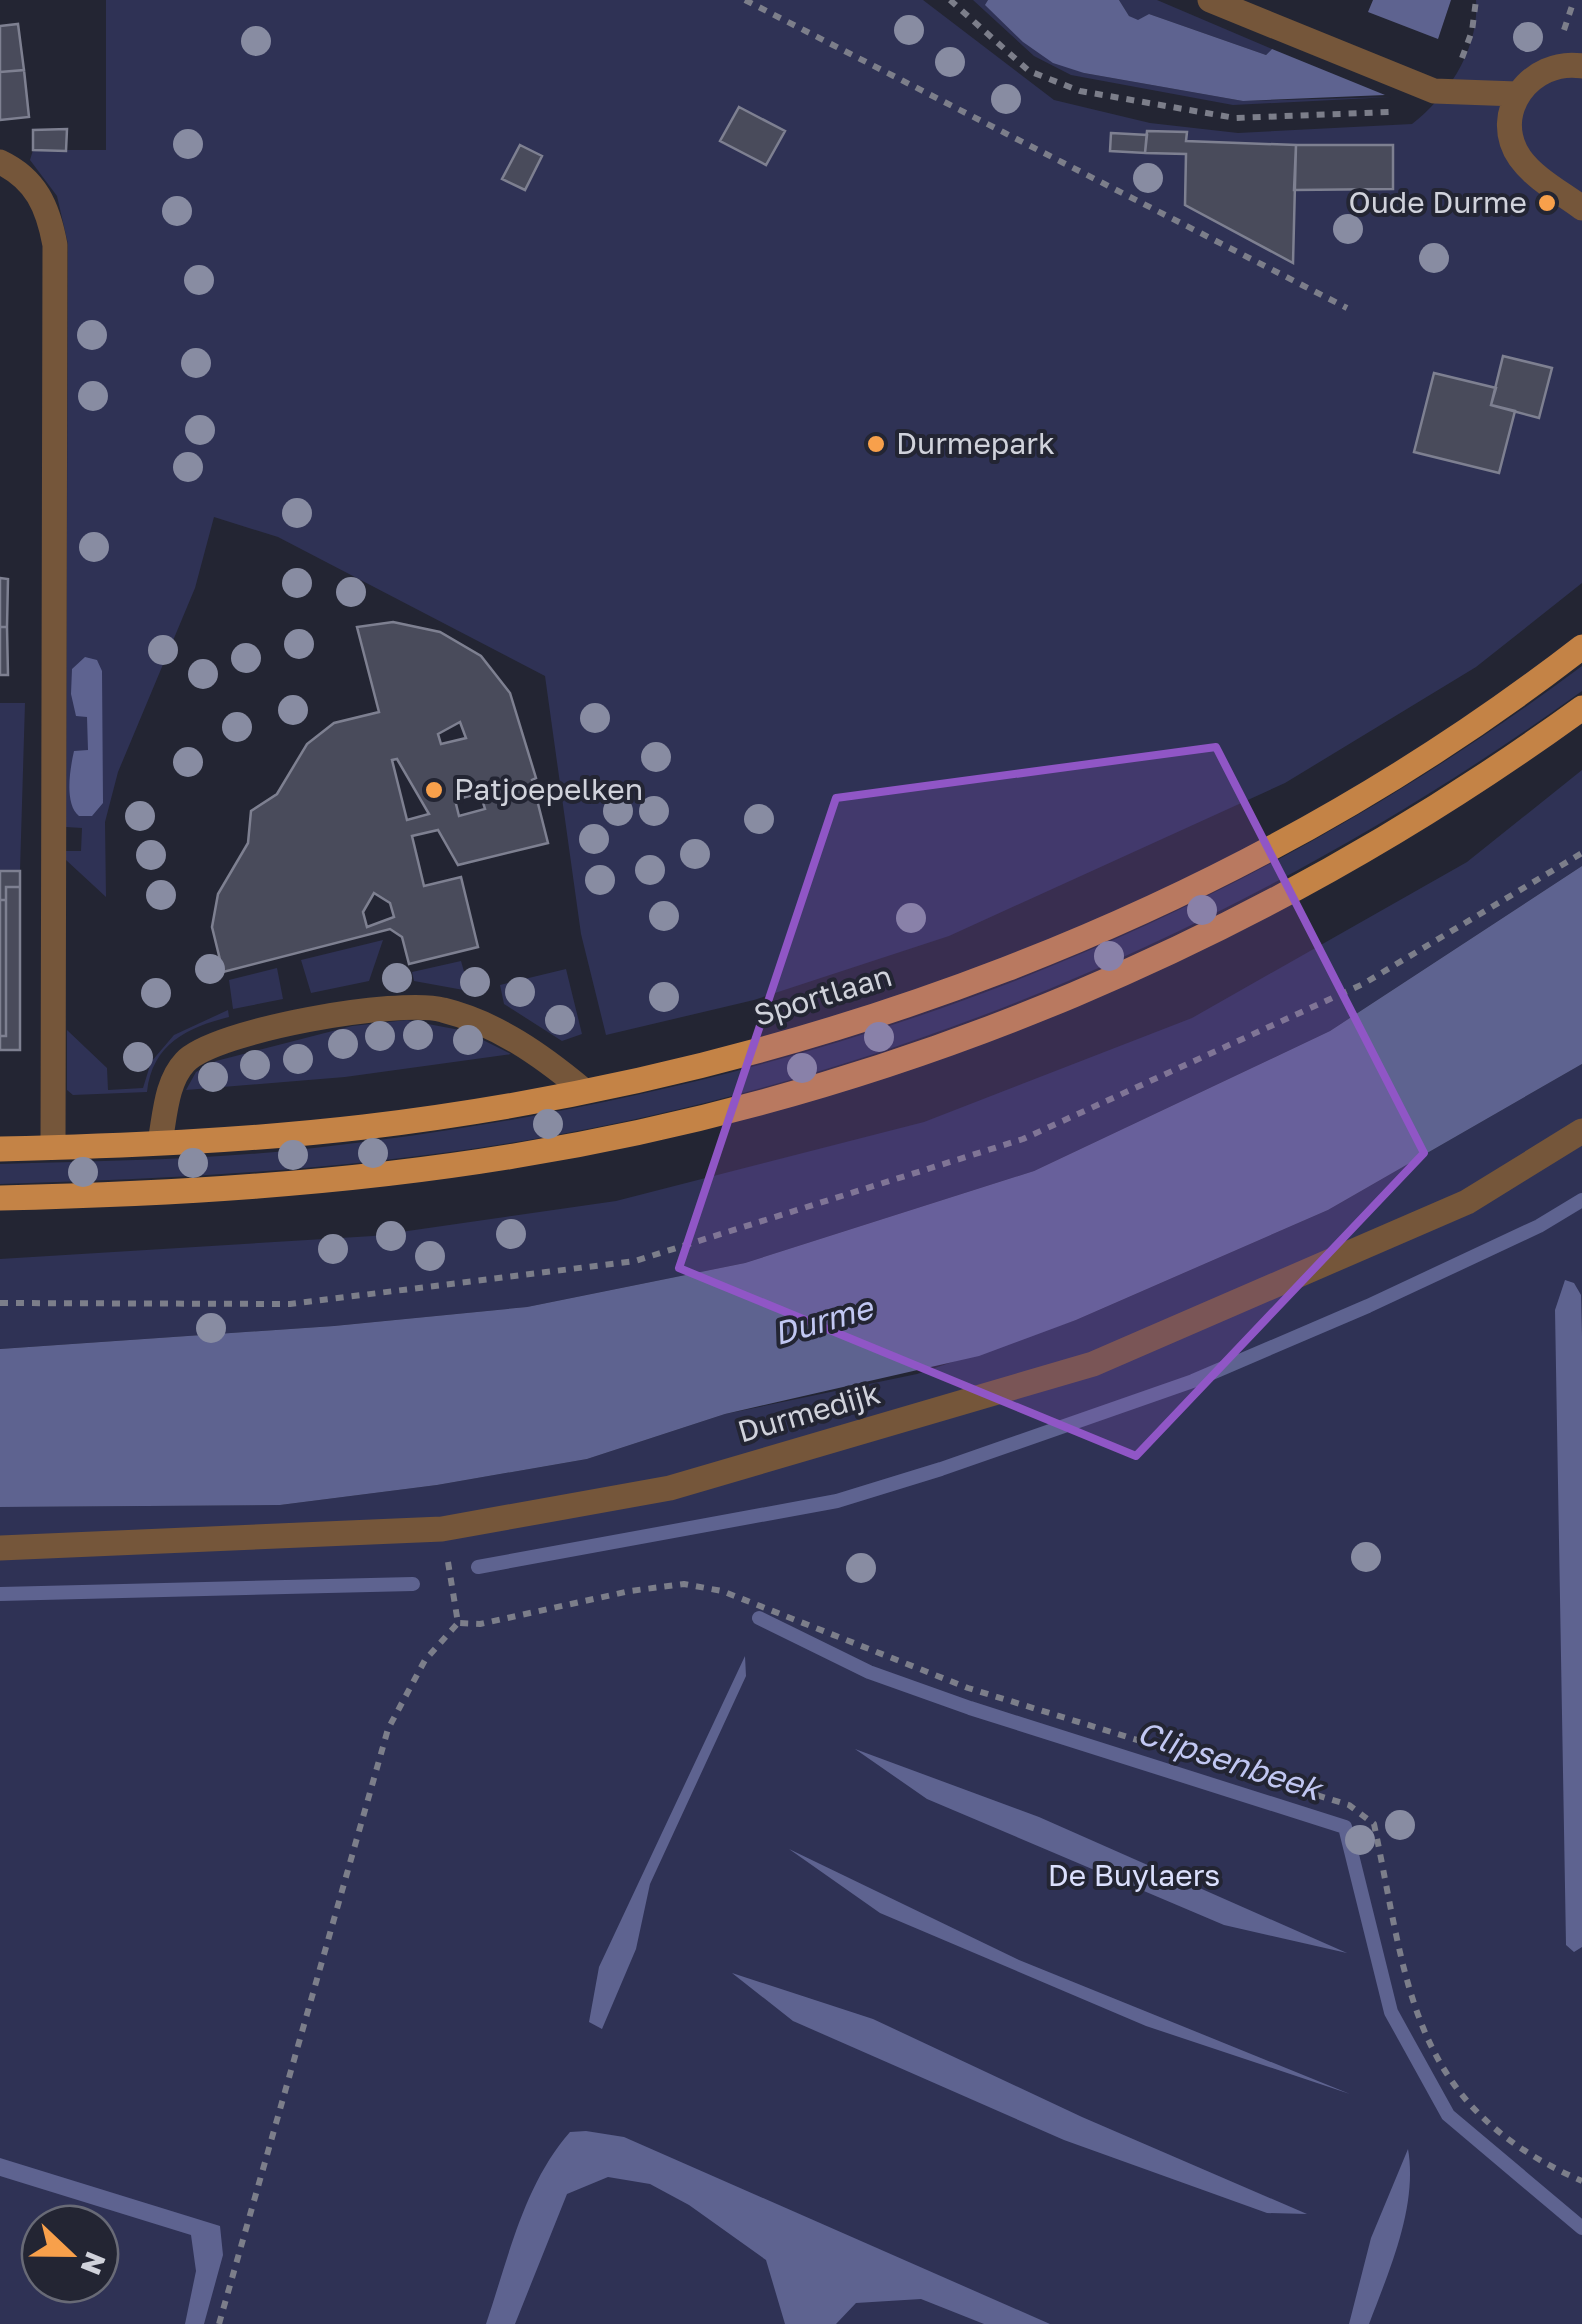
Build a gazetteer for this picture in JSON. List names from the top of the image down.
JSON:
{
  "streets": {
    "main road": ["Sportlaan"],
    "street": ["Durmedijk"]
  },
  "water": ["Durme", "Clipsenbeek"],
  "parks": ["De Buylaers"],
  "places": ["Oude Durme", "Durmepark", "Patjoepelken"],
  "north": "right"
}
